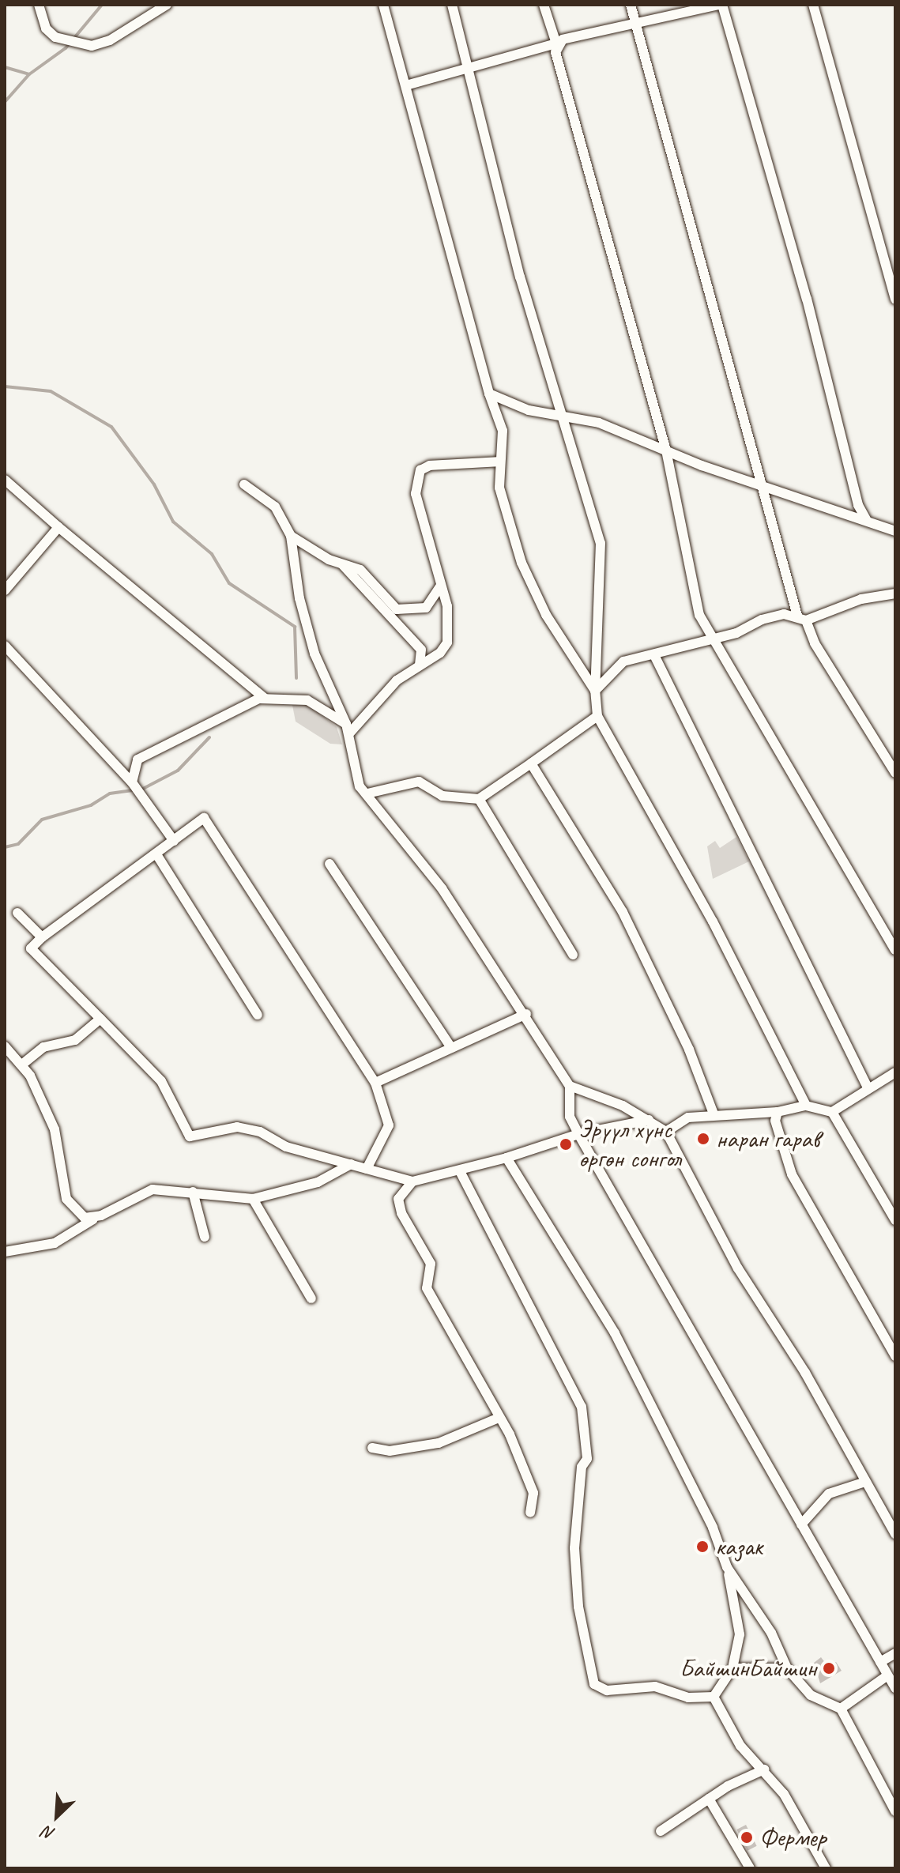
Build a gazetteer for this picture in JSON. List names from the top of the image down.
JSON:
{
  "places": [
    "наран гарав",
    "Эрүүл хүнс өргөн сонгол",
    "казак",
    "БайшинБайшин",
    "Фермер"
  ],
  "north": "bottom left"
}
